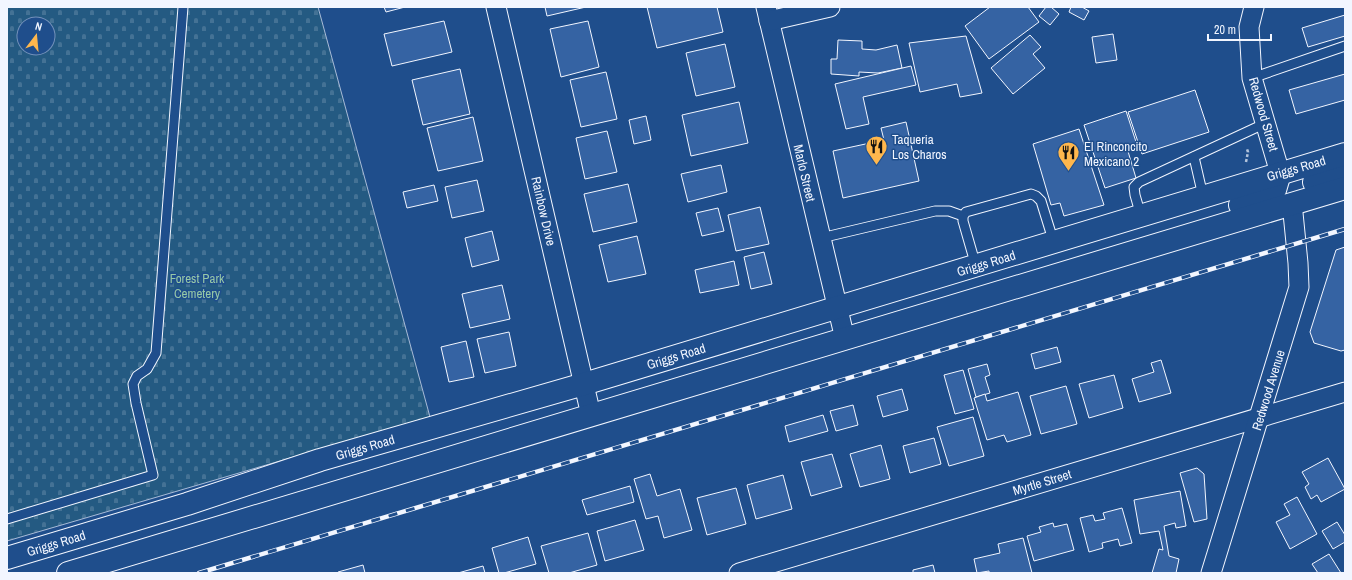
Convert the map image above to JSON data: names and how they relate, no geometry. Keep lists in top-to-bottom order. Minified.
{"streets":{"main road":["Griggs Road"],"street":["Redwood Street","Marlo Street","Rainbow Drive","Redwood Avenue","Myrtle Street"]},"crossings":[["Redwood Street","Griggs Road"],["Griggs Road","Marlo Street"],["Griggs Road","Rainbow Drive"],["Redwood Avenue","Myrtle Street"]],"parks":["Forest Park Cemetery"],"places":{"restaurant":["Taqueria Los Charos","El Rinconcito Mexicano 2"]},"scale_bar":"20 m","north":"top"}
